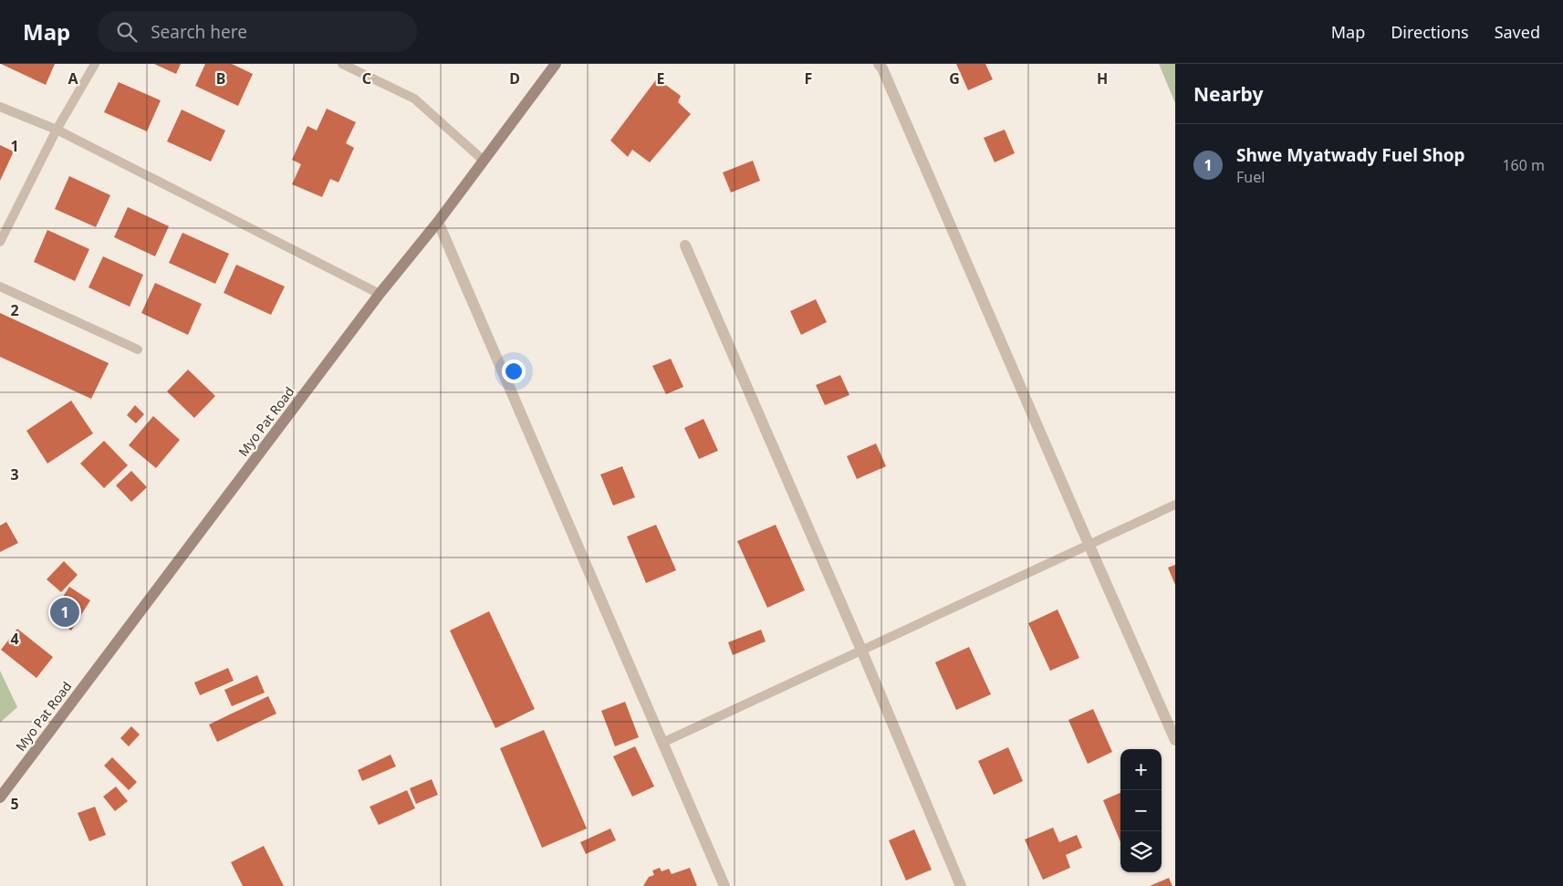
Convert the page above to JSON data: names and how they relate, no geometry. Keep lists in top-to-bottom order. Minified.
{"streets":{"main road":["Myo Pat Road"]},"page":{"header":"Map","search":"Search here","nav":["Map","Directions","Saved"],"heading":"Nearby","list":[{"mark":"1","name":"Shwe Myatwady Fuel Shop","note":"Fuel","value":"160 m"}],"pins":"1","map_buttons":["+","−"]},"grid":{"columns":["A","B","C","D","E","F","G","H"],"rows":["1","2","3","4","5"]}}
